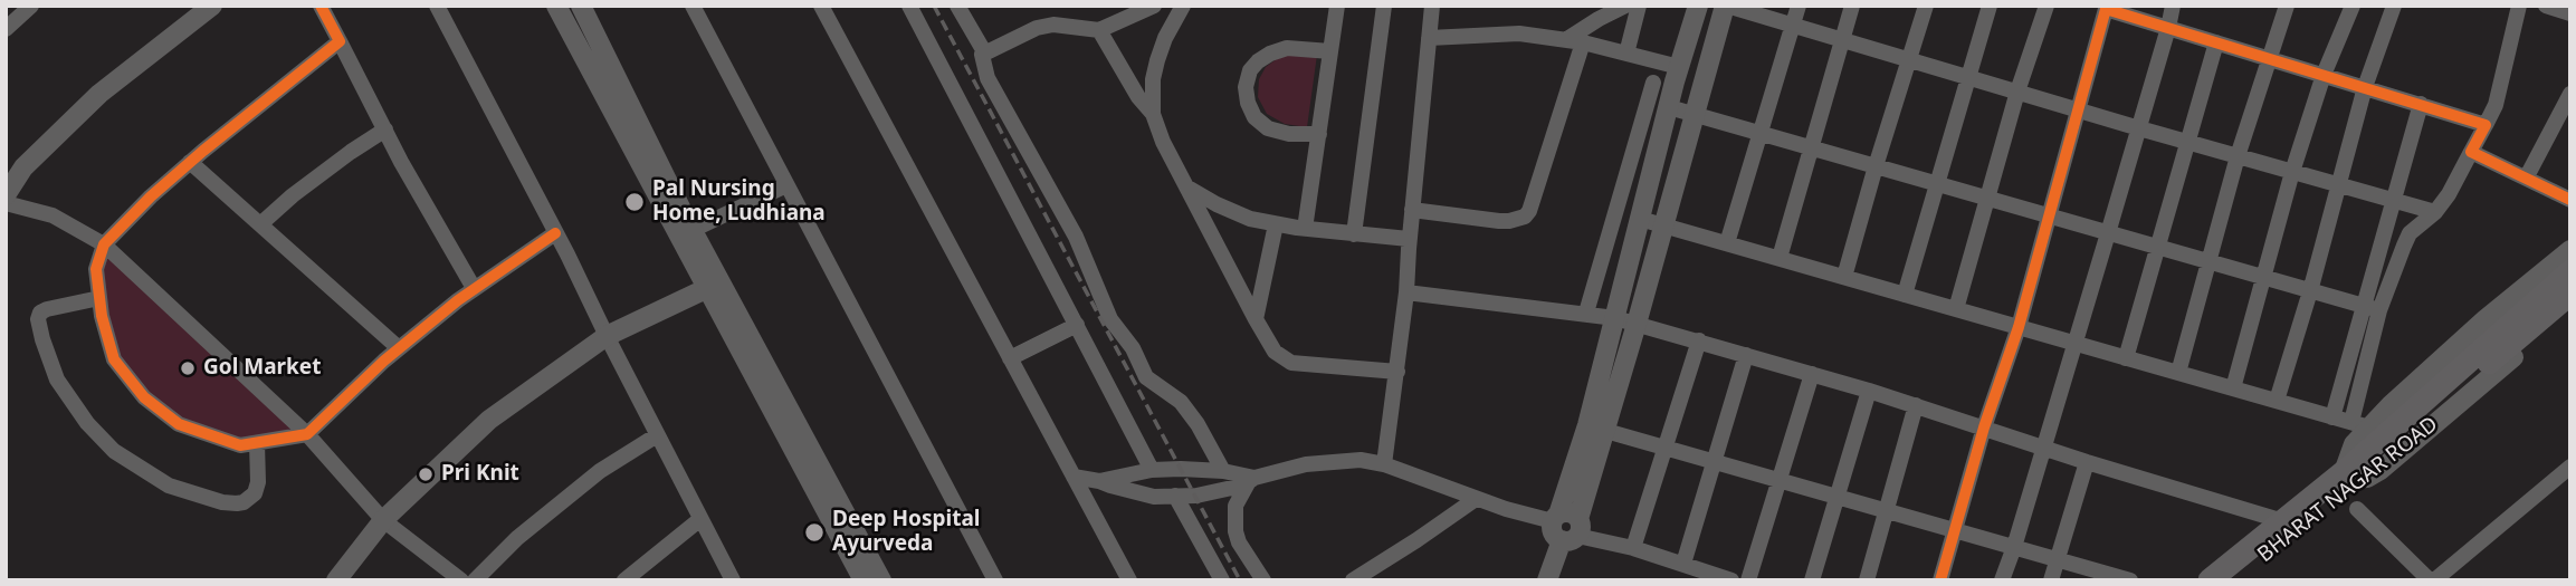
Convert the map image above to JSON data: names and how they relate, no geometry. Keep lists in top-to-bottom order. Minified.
{"streets":{"main road":["BHARAT NAGAR ROAD"]},"places":["Pal Nursing Home, Ludhiana","Gol Market","Pri Knit","Deep Hospital Ayurveda"]}
